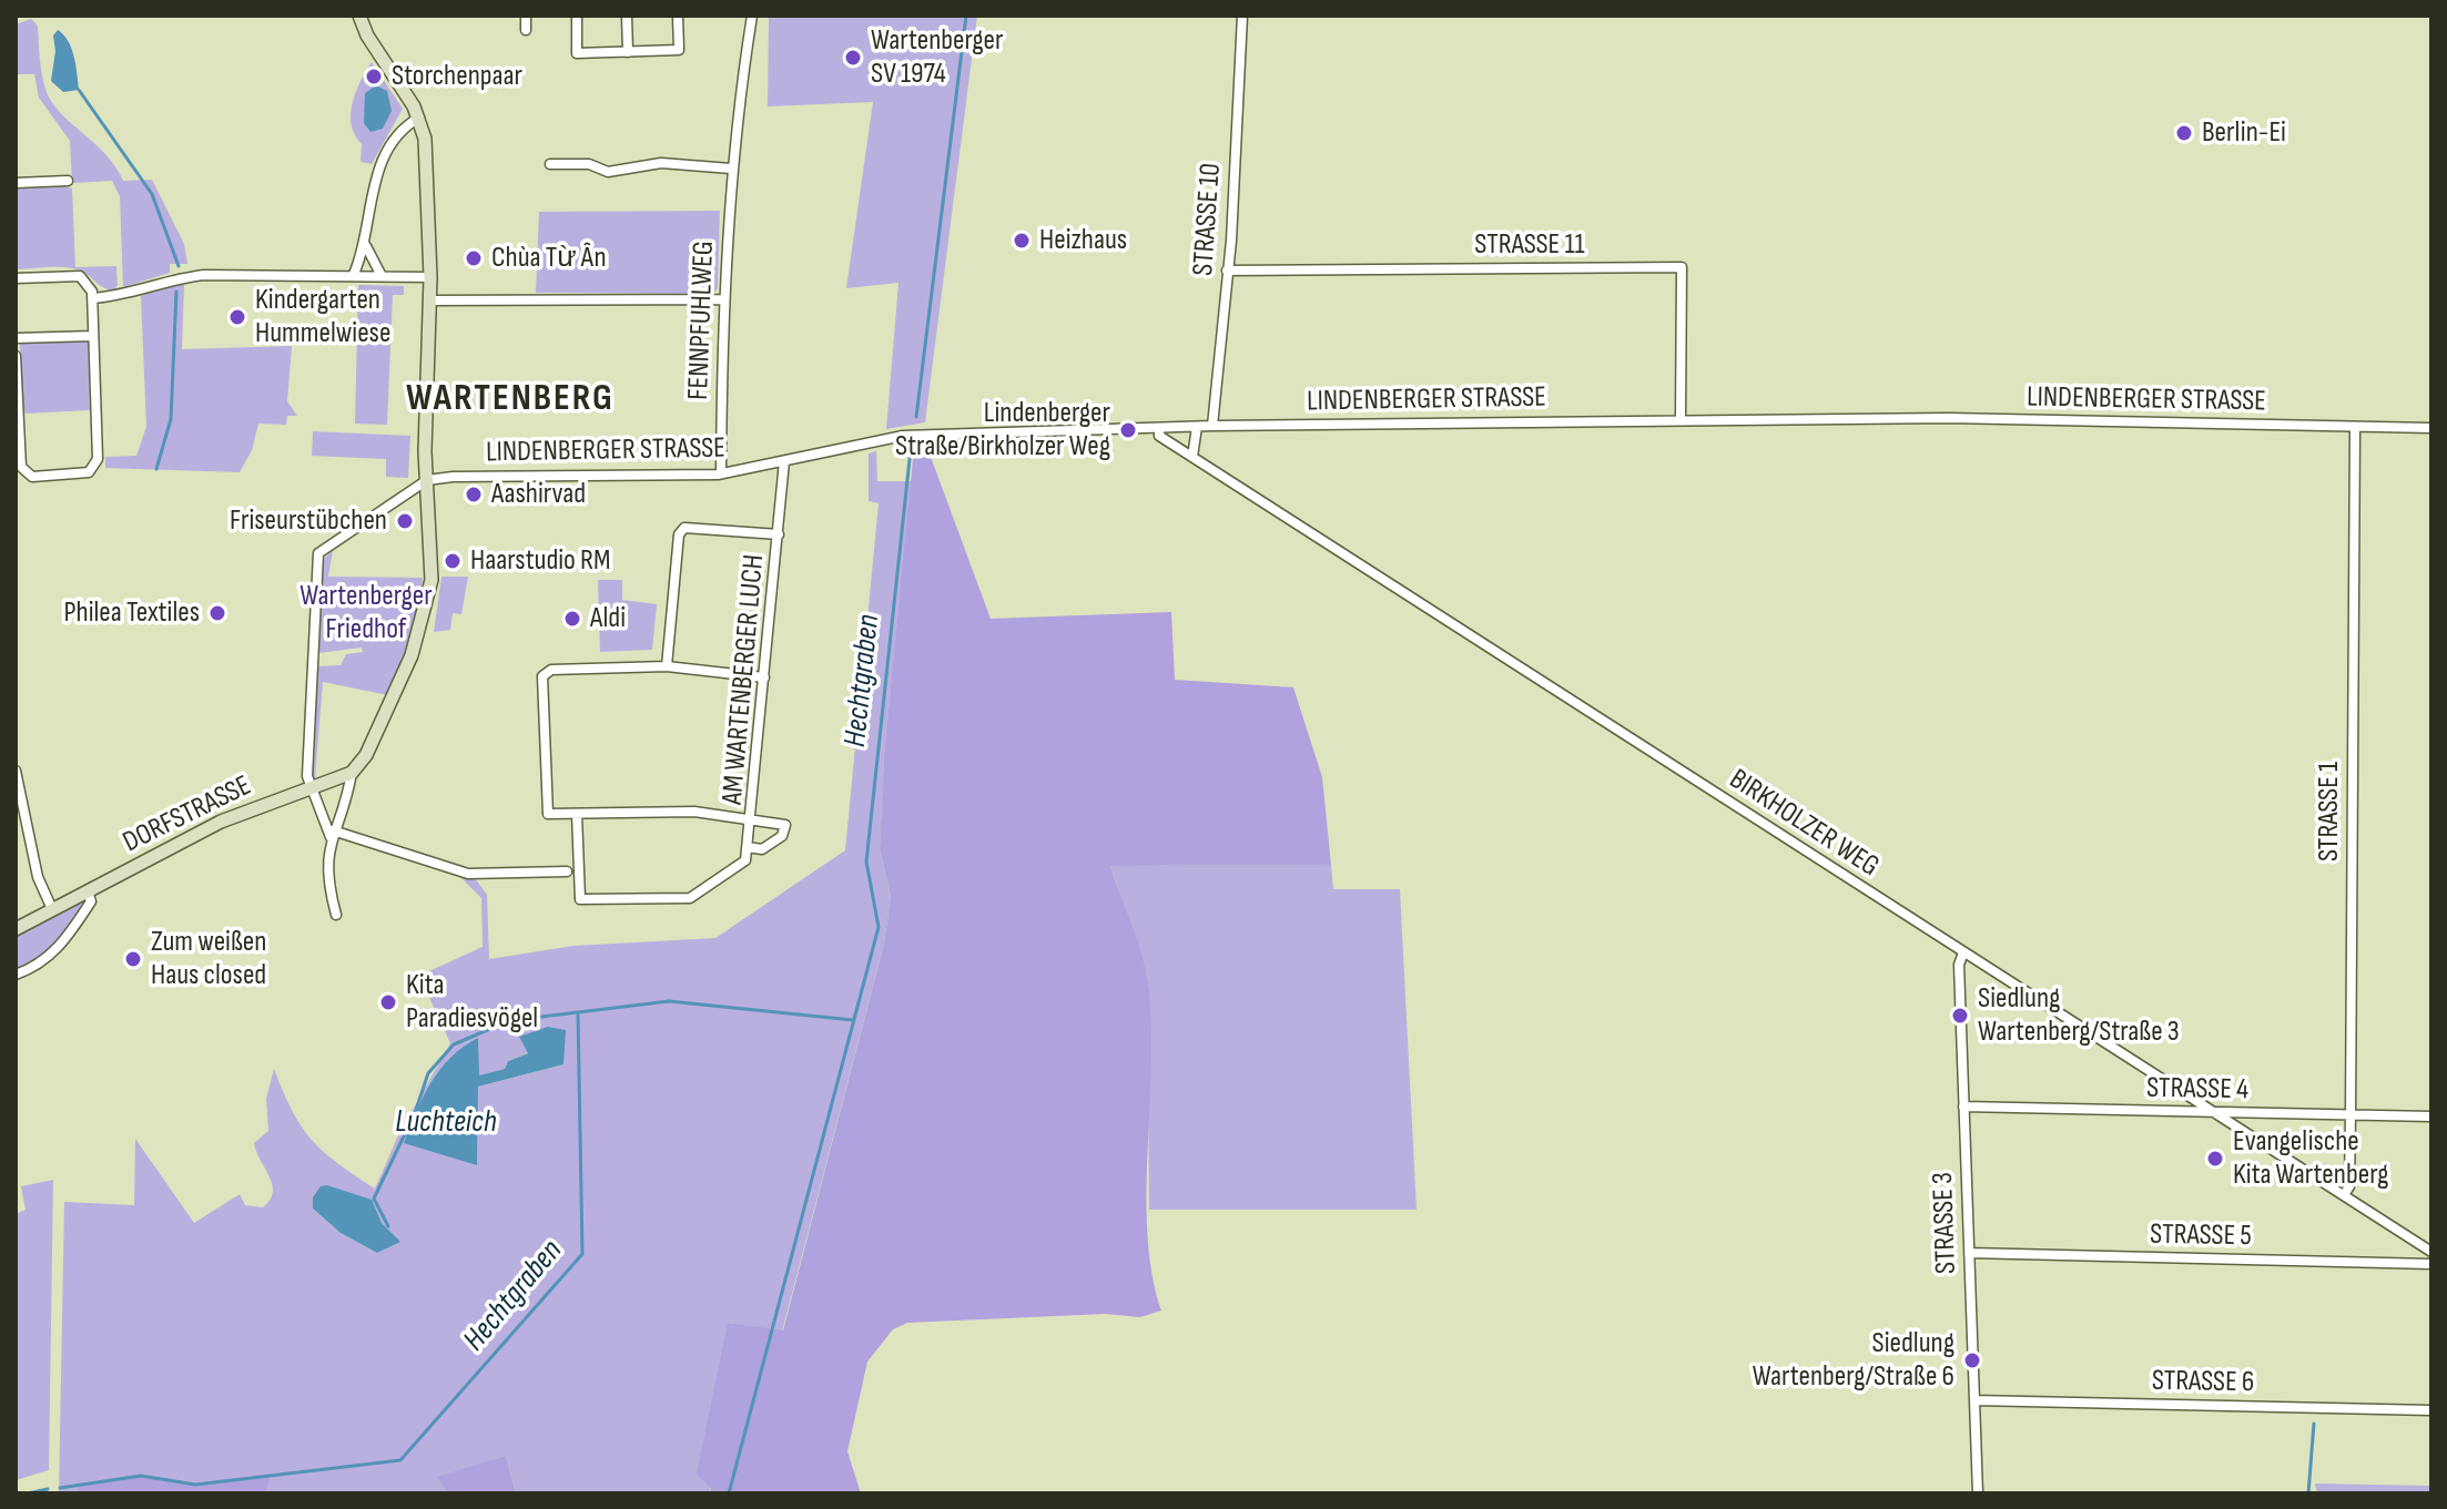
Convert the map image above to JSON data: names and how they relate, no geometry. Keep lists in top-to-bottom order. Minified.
{"streets":{"main road":["DORFSTRASSE"],"street":["STRASSE 10","STRASSE 11","FENNPFUHLWEG","LINDENBERGER STRASSE","AM WARTENBERGER LUCH","STRASSE 1","BIRKHOLZER WEG","STRASSE 4","STRASSE 3","STRASSE 5","STRASSE 6"]},"crossings":[["STRASSE 10","STRASSE 11"],["STRASSE 10","LINDENBERGER STRASSE"],["STRASSE 11","LINDENBERGER STRASSE"],["FENNPFUHLWEG","LINDENBERGER STRASSE"],["LINDENBERGER STRASSE","AM WARTENBERGER LUCH"],["LINDENBERGER STRASSE","STRASSE 1"],["LINDENBERGER STRASSE","BIRKHOLZER WEG"],["STRASSE 1","BIRKHOLZER WEG"],["STRASSE 1","STRASSE 4"],["BIRKHOLZER WEG","STRASSE 4"],["BIRKHOLZER WEG","STRASSE 3"],["STRASSE 4","STRASSE 3"],["STRASSE 3","STRASSE 5"],["STRASSE 3","STRASSE 6"]],"districts":["WARTENBERG"],"water":["Hechtgraben","Luchteich"],"parks":["Wartenberger Friedhof"],"places":["Wartenberger SV 1974","Storchenpaar","Berlin-Ei","Heizhaus","Chùa Từ Ân","Kindergarten Hummelwiese","Lindenberger Straße/Birkholzer Weg","Aashirvad","Friseurstübchen","Haarstudio RM","Philea Textiles","Aldi","Zum weißen Haus closed","Kita Paradiesvögel","Siedlung Wartenberg/Straße 3","Evangelische Kita Wartenberg","Siedlung Wartenberg/Straße 6"]}
